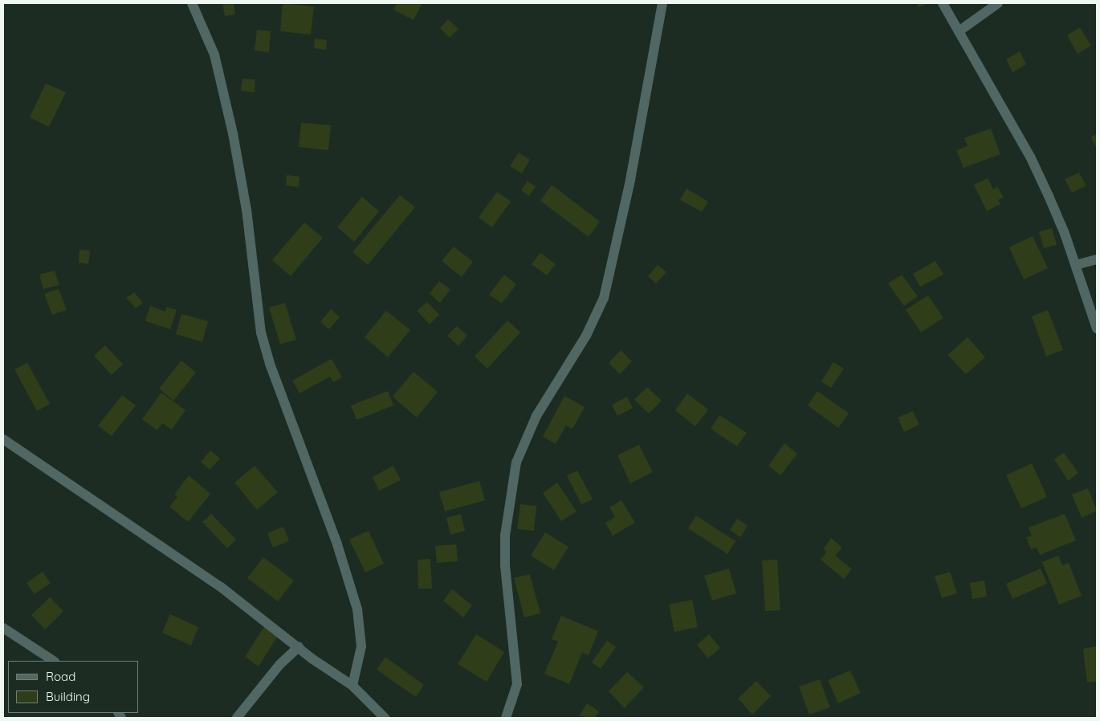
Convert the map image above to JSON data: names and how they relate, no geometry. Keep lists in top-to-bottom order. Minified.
{"legend":["Road","Building"]}
